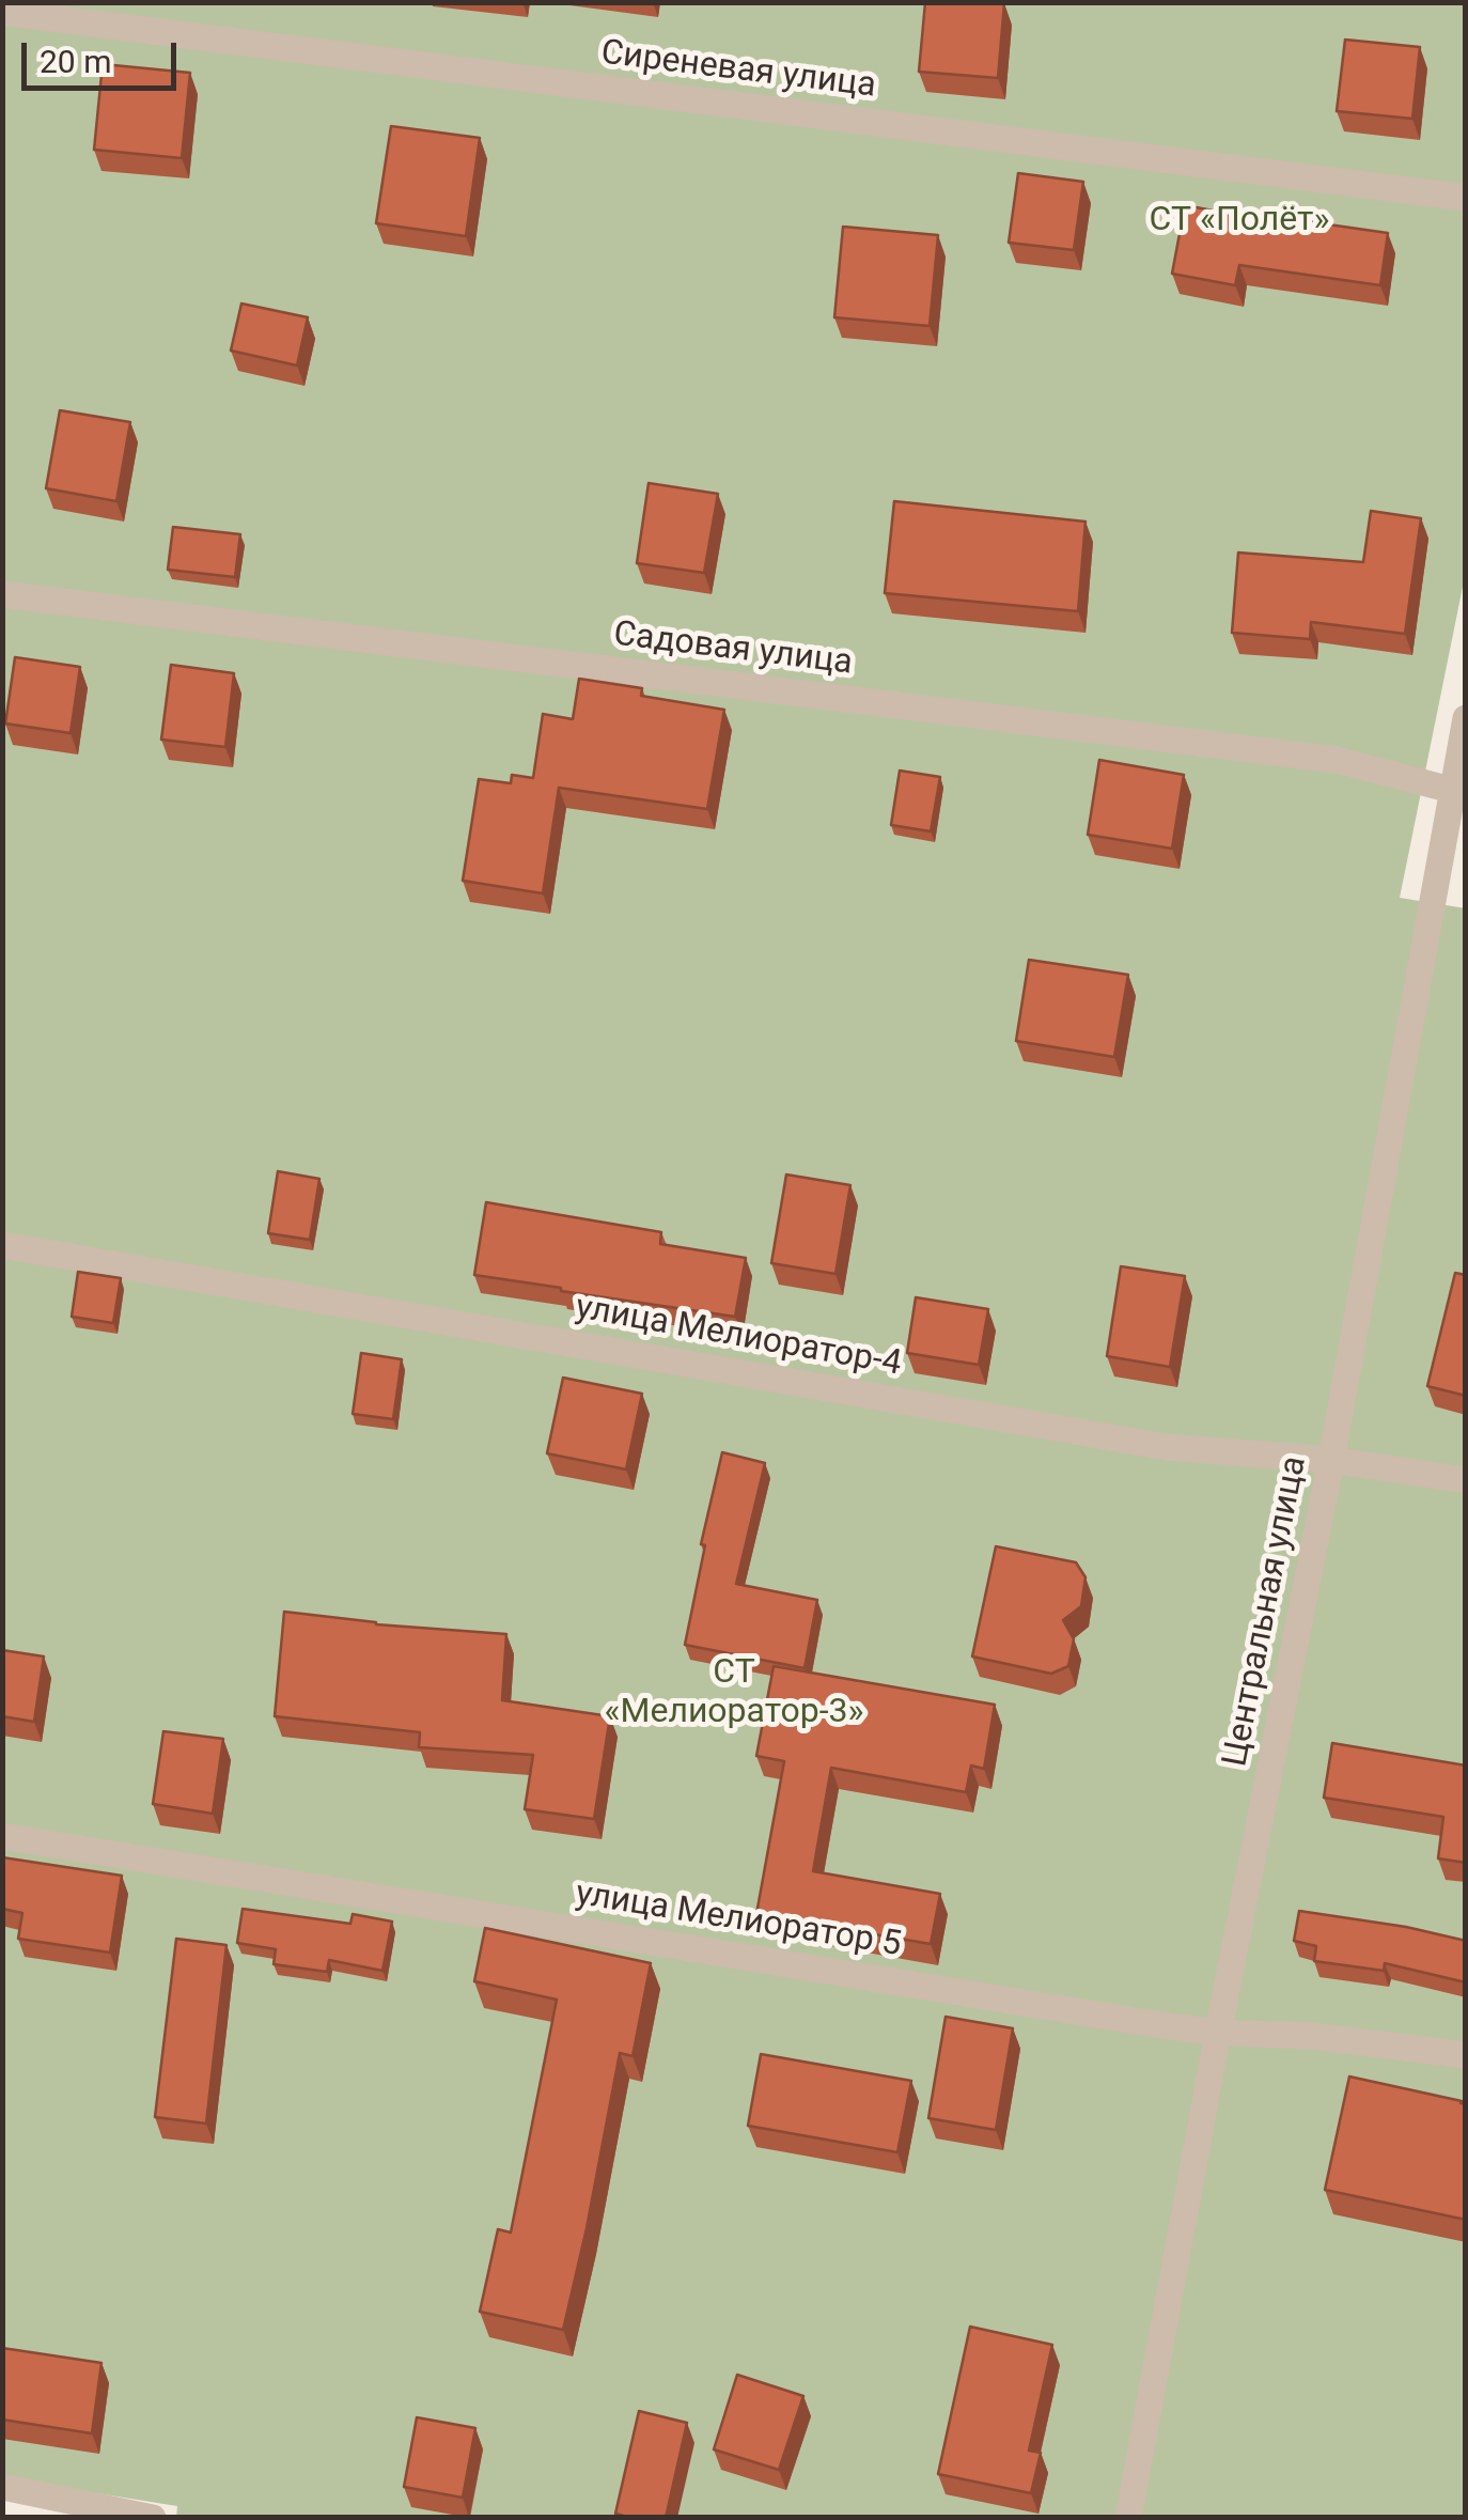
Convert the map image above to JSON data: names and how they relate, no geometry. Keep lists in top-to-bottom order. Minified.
{"streets":{"street":["Сиреневая улица","Садовая улица","улица Мелиоратор-4","Центральная улица","улица Мелиоратор 5"]},"crossings":[["Садовая улица","Центральная улица"],["улица Мелиоратор-4","Центральная улица"],["Центральная улица","улица Мелиоратор 5"]],"parks":["СТ «Полёт»","СТ «Мелиоратор-3»"],"scale_bar":"20 m"}
